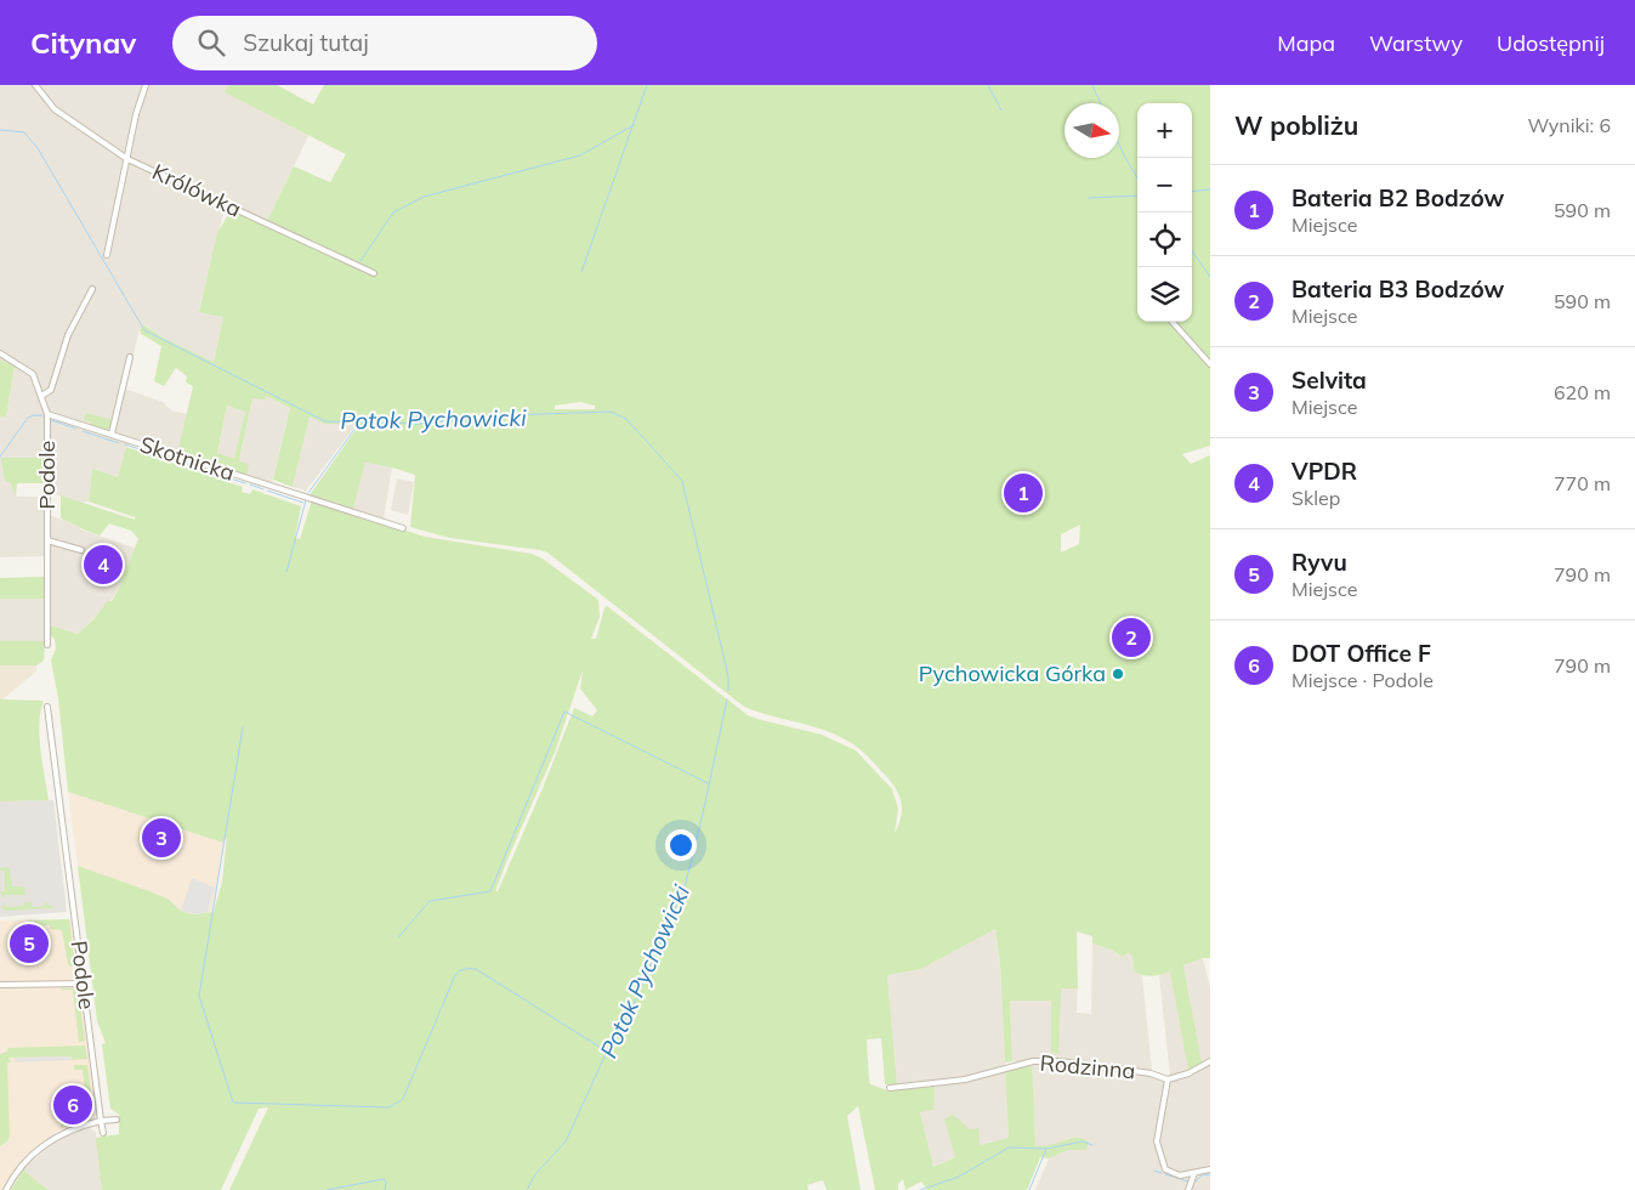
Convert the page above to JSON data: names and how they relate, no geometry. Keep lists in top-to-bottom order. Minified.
{"streets":{"street":["Królówka","Skotnicka","Podole","Rodzinna"]},"crossings":[["Skotnicka","Podole"]],"water":["Potok Pychowicki"],"places":["Pychowicka Górka"],"north":"right","page":{"header":"Citynav","search":"Szukaj tutaj","nav":["Mapa","Warstwy","Udostępnij"],"heading":["W pobliżu","Wyniki: 6"],"map_buttons":["+","−"],"list":[{"mark":"1","name":"Bateria B2 Bodzów","note":"Miejsce","value":"590 m"},{"mark":"2","name":"Bateria B3 Bodzów","note":"Miejsce","value":"590 m"},{"mark":"3","name":"Selvita","note":"Miejsce","value":"620 m"},{"mark":"4","name":"VPDR","note":"Sklep","value":"770 m"},{"mark":"5","name":"Ryvu","note":"Miejsce","value":"790 m"},{"mark":"6","name":"DOT Office F","note":"Miejsce · Podole","value":"790 m"}],"pins":["1","4","2","3","5","6"]}}
